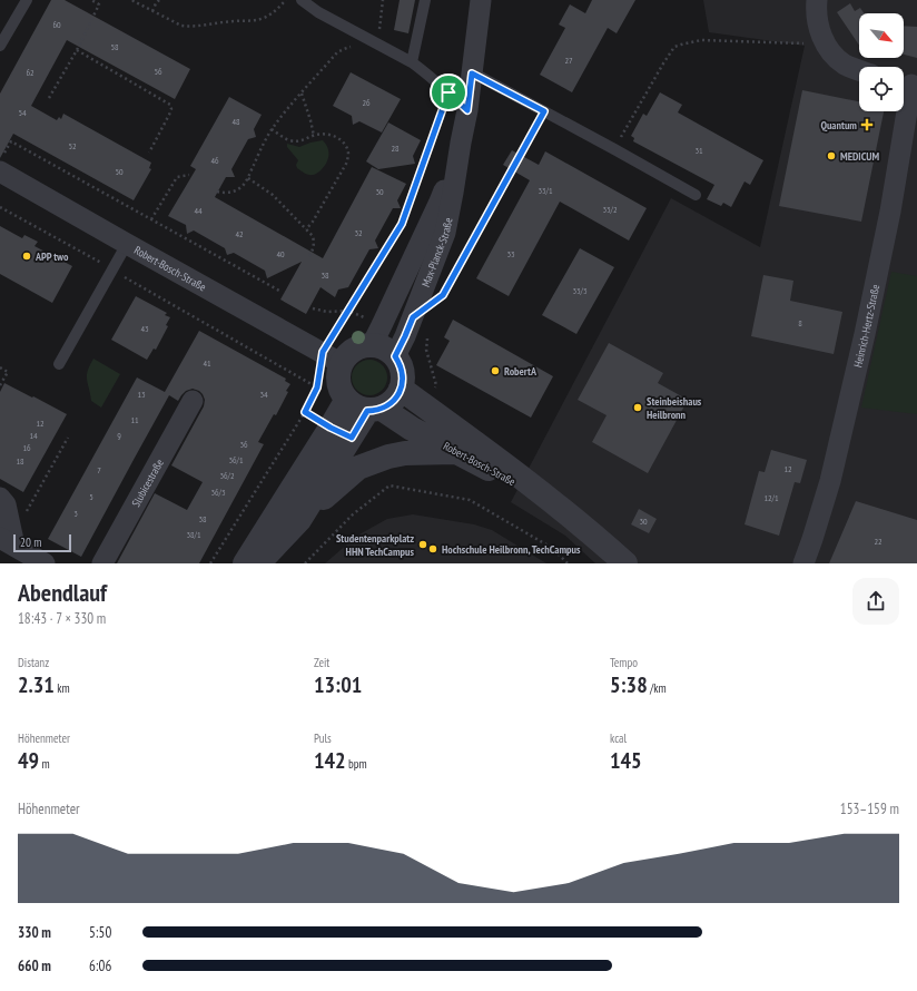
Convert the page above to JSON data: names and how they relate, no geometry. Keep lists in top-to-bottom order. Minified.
{"streets":{"street":["Max-Planck-Straße","Robert-Bosch-Straße","Heinrich-Hertz-Straße","Slubicestraße"]},"crossings":[["Max-Planck-Straße","Robert-Bosch-Straße"]],"places":{"health":["Quantum"],"other":["MEDICUM","APP two","RobertA","Steinbeishaus Heilbronn","Studentenparkplatz HHN TechCampus","Hochschule Heilbronn, TechCampus"]},"house_numbers":["60","58","27","56","62","26","54","48","52","28","31","46","50","33/1","30","33/2","44","32","42","40","33","38","33/3","8","43","41","13","34","11","12","14","9","36","16","36/1","18","12","7","36/2","36/3","5","12/1","3","38","30","38/1","22"],"scale_bar":"20 m","north":"bottom right","page":{"scale":"20 m","heading":["Abendlauf","18:43 · 7 × 330 m"],"stats":[["Distanz","2.31 km"],["Zeit","13:01"],["Tempo","5:38 /km"],["Höhenmeter","49 m"],["Puls","142 bpm"],["kcal","145"]],"chart":["Höhenmeter","153–159 m"],"list":[{"name":"330 m","note":"5:50"},{"name":"660 m","note":"6:06"}]}}
